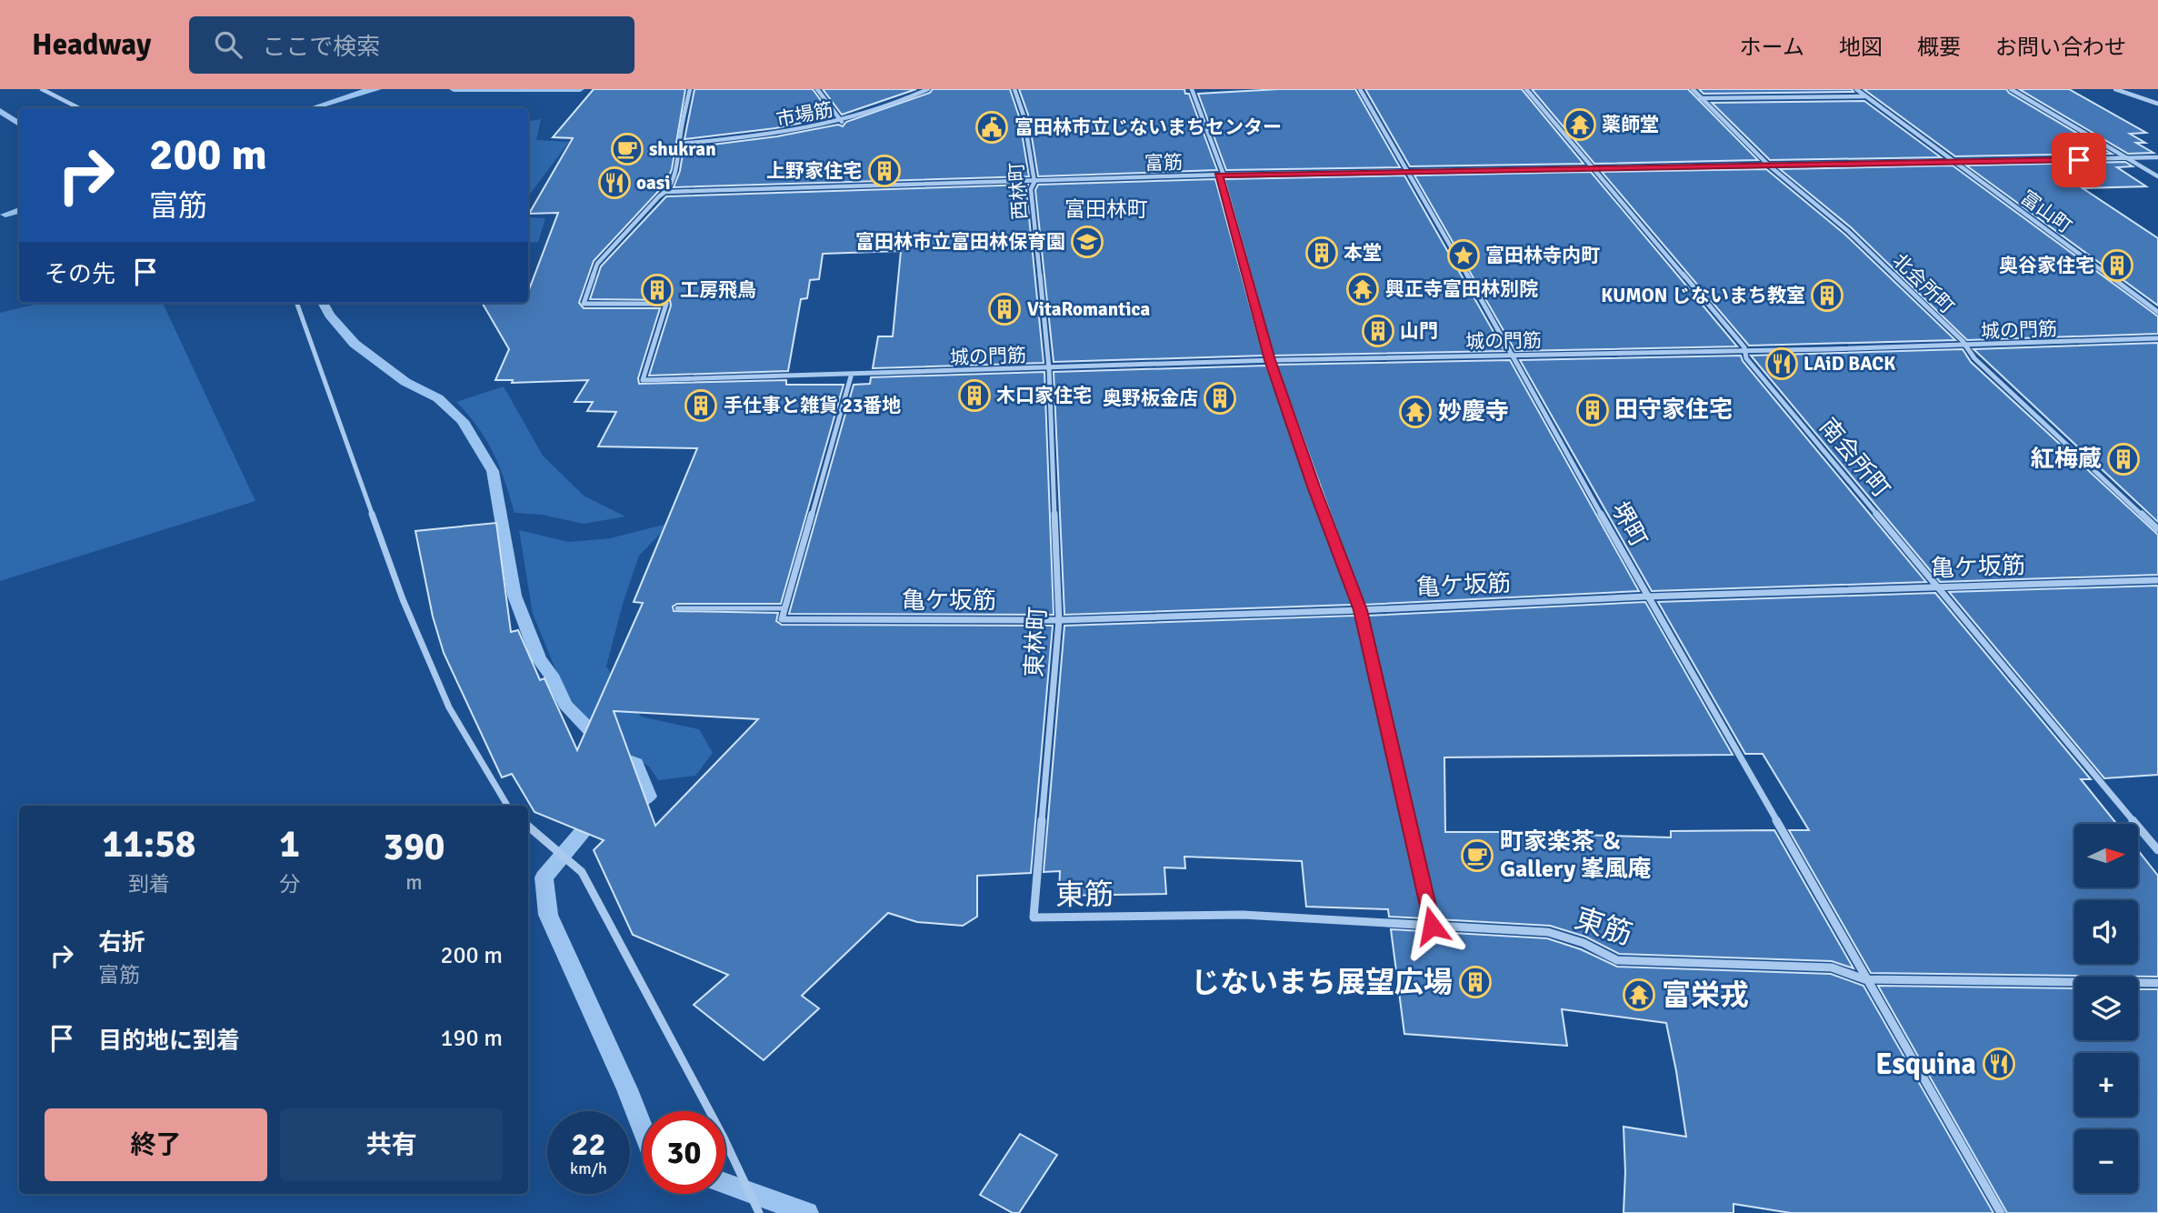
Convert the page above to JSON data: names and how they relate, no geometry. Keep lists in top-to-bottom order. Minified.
{"streets":{"street":["市場筋","富筋","西林町","富山町","北会所町","城の門筋","南会所町","堺町","亀ケ坂筋","東林町","東筋"]},"crossings":[["富筋","西林町"],["富筋","富山町"],["富筋","北会所町"],["富筋","城の門筋"],["富筋","南会所町"],["富筋","堺町"],["西林町","城の門筋"],["西林町","東林町"],["北会所町","城の門筋"],["城の門筋","南会所町"],["城の門筋","堺町"],["城の門筋","東林町"],["南会所町","亀ケ坂筋"],["堺町","亀ケ坂筋"],["堺町","東筋"],["亀ケ坂筋","東林町"],["東林町","東筋"]],"districts":["富田林町"],"places":{"temple":["薬師堂","興正寺富田林別院","妙慶寺","富栄戎"],"public building":["富田林市立じないまちセンター"],"cafe":["shukran","町家楽茶 ＆ Gallery 峯風庵"],"building":["上野家住宅","本堂","奥谷家住宅","工房飛鳥","KUMON じないまち教室","VitaRomantica","山門","木口家住宅","奥野板金店","手仕事と雑貨 23番地","田守家住宅","紅梅蔵","じないまち展望広場"],"restaurant":["oasi","LAiD BACK","Esquina"],"school or university":["富田林市立富田林保育園"],"place":["富田林寺内町"]},"north":"right","page":{"header":"Headway","search":"ここで検索","nav":["ホーム","地図","概要","お問い合わせ"],"turn":["200 m","富筋"],"then":"その先","eta":["11:58","到着","1","分","390","m"],"map_buttons":["+","−"],"list":[{"name":"右折","note":"富筋","value":"200 m"},{"name":"目的地に到着","value":"190 m"}],"buttons":["終了","共有"],"speed":"22 km/h","limit":"30"}}
